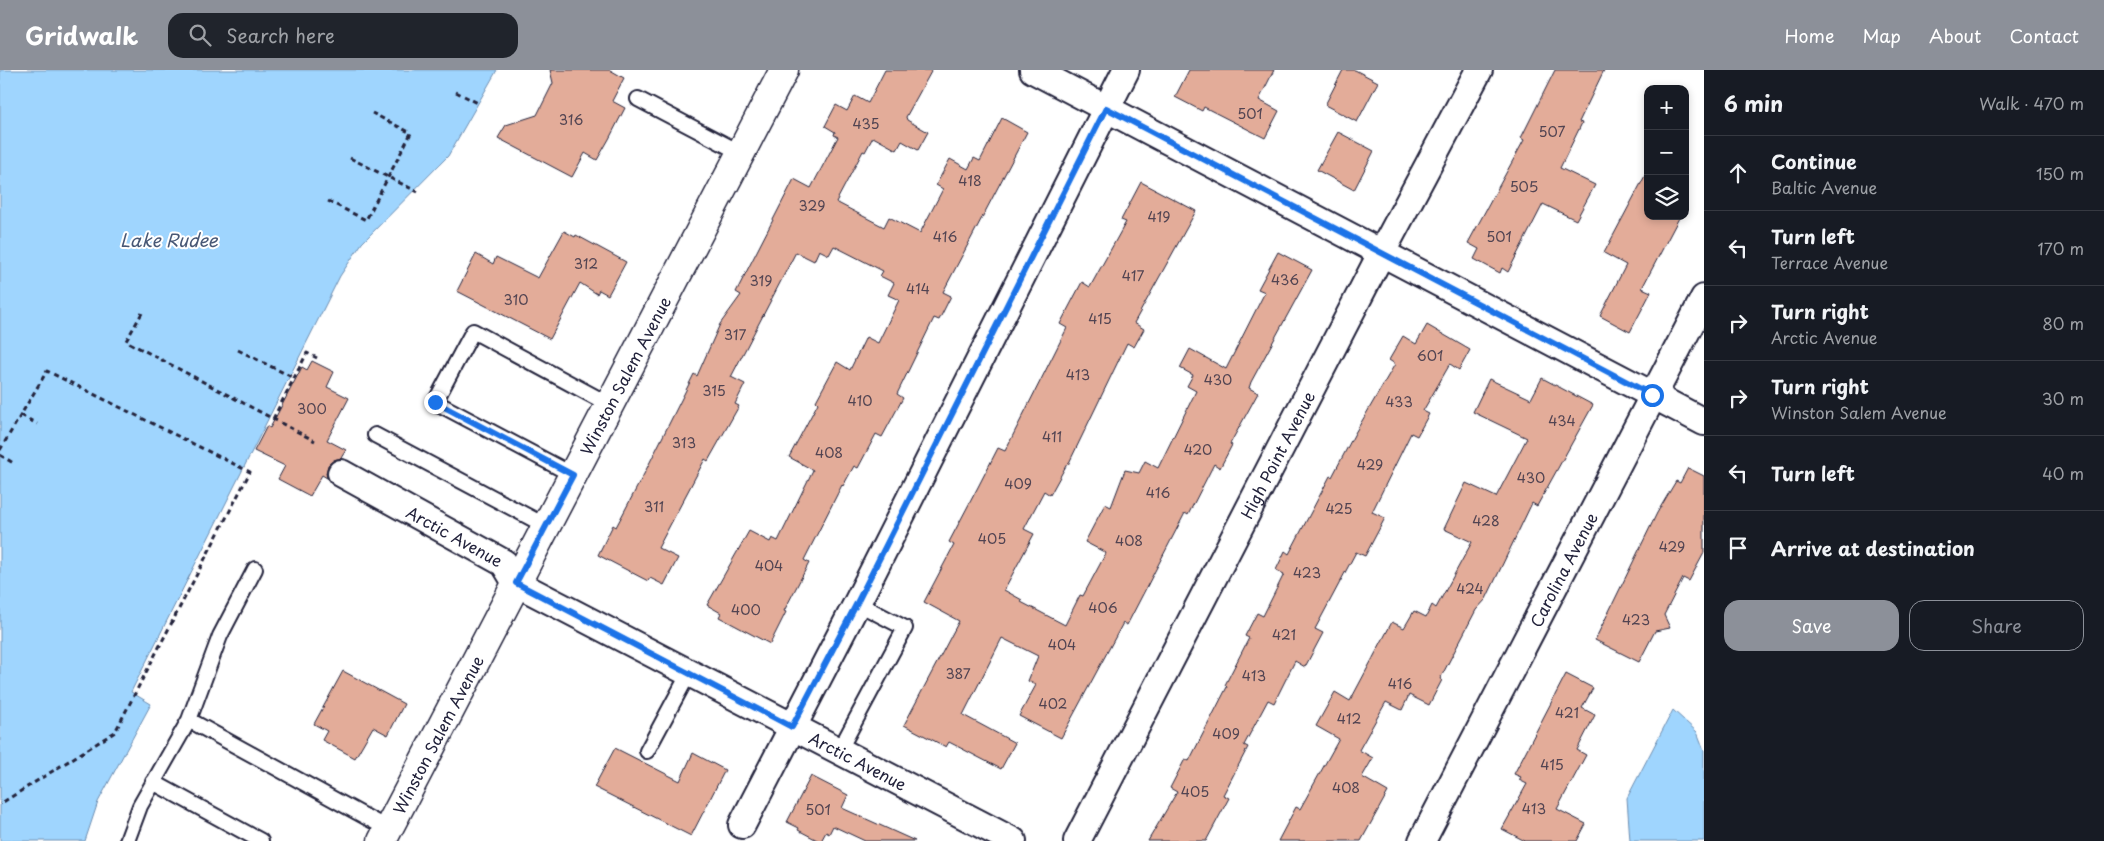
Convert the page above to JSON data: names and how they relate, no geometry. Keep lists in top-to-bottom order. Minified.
{"streets":{"street":["Winston Salem Avenue","High Point Avenue","Arctic Avenue","Carolina Avenue"]},"crossings":[["Winston Salem Avenue","Arctic Avenue"]],"water":["Lake Rudee"],"house_numbers":["501","316","435","507","418","505","329","419","416","501","312","417","436","319","414","310","415","317","601","413","430","315","410","433","300","434","411","313","420","408","429","430","409","416","311","425","428","405","408","429","404","423","424","406","400","423","421","404","387","413","416","402","421","412","409","415","408","405","413","501"],"page":{"header":"Gridwalk","search":"Search here","nav":["Home","Map","About","Contact"],"heading":["6 min","Walk · 470 m"],"map_buttons":["+","−"],"list":[["Continue","Baltic Avenue","150 m"],["Turn left","Terrace Avenue","170 m"],["Turn right","Arctic Avenue","80 m"],["Turn right","Winston Salem Avenue","30 m"],["Turn left","40 m"],"Arrive at destination"],"buttons":["Save","Share"]}}
